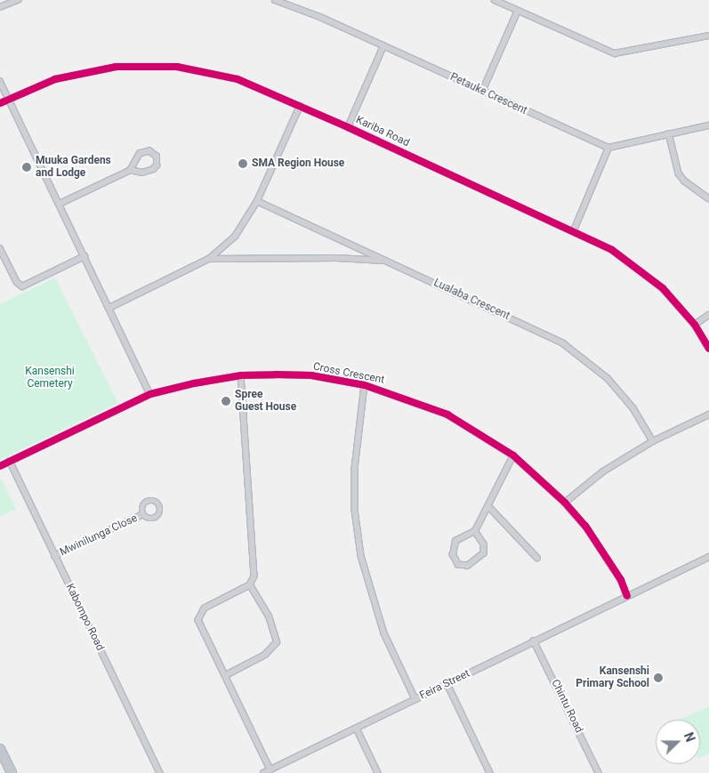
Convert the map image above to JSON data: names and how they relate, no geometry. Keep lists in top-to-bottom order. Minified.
{"streets":{"street":["Petauke Crescent","Kariba Road","Lualaba Crescent","Cross Crescent","Mwinilunga Close","Kabompo Road","Feira Street","Chintu Road"]},"crossings":[["Cross Crescent","Kabompo Road"],["Cross Crescent","Feira Street"],["Mwinilunga Close","Kabompo Road"],["Feira Street","Chintu Road"]],"parks":["Kansenshi Cemetery"],"places":["SMA Region House","Muuka Gardens and Lodge","Spree Guest House","Kansenshi Primary School"],"north":"right"}
